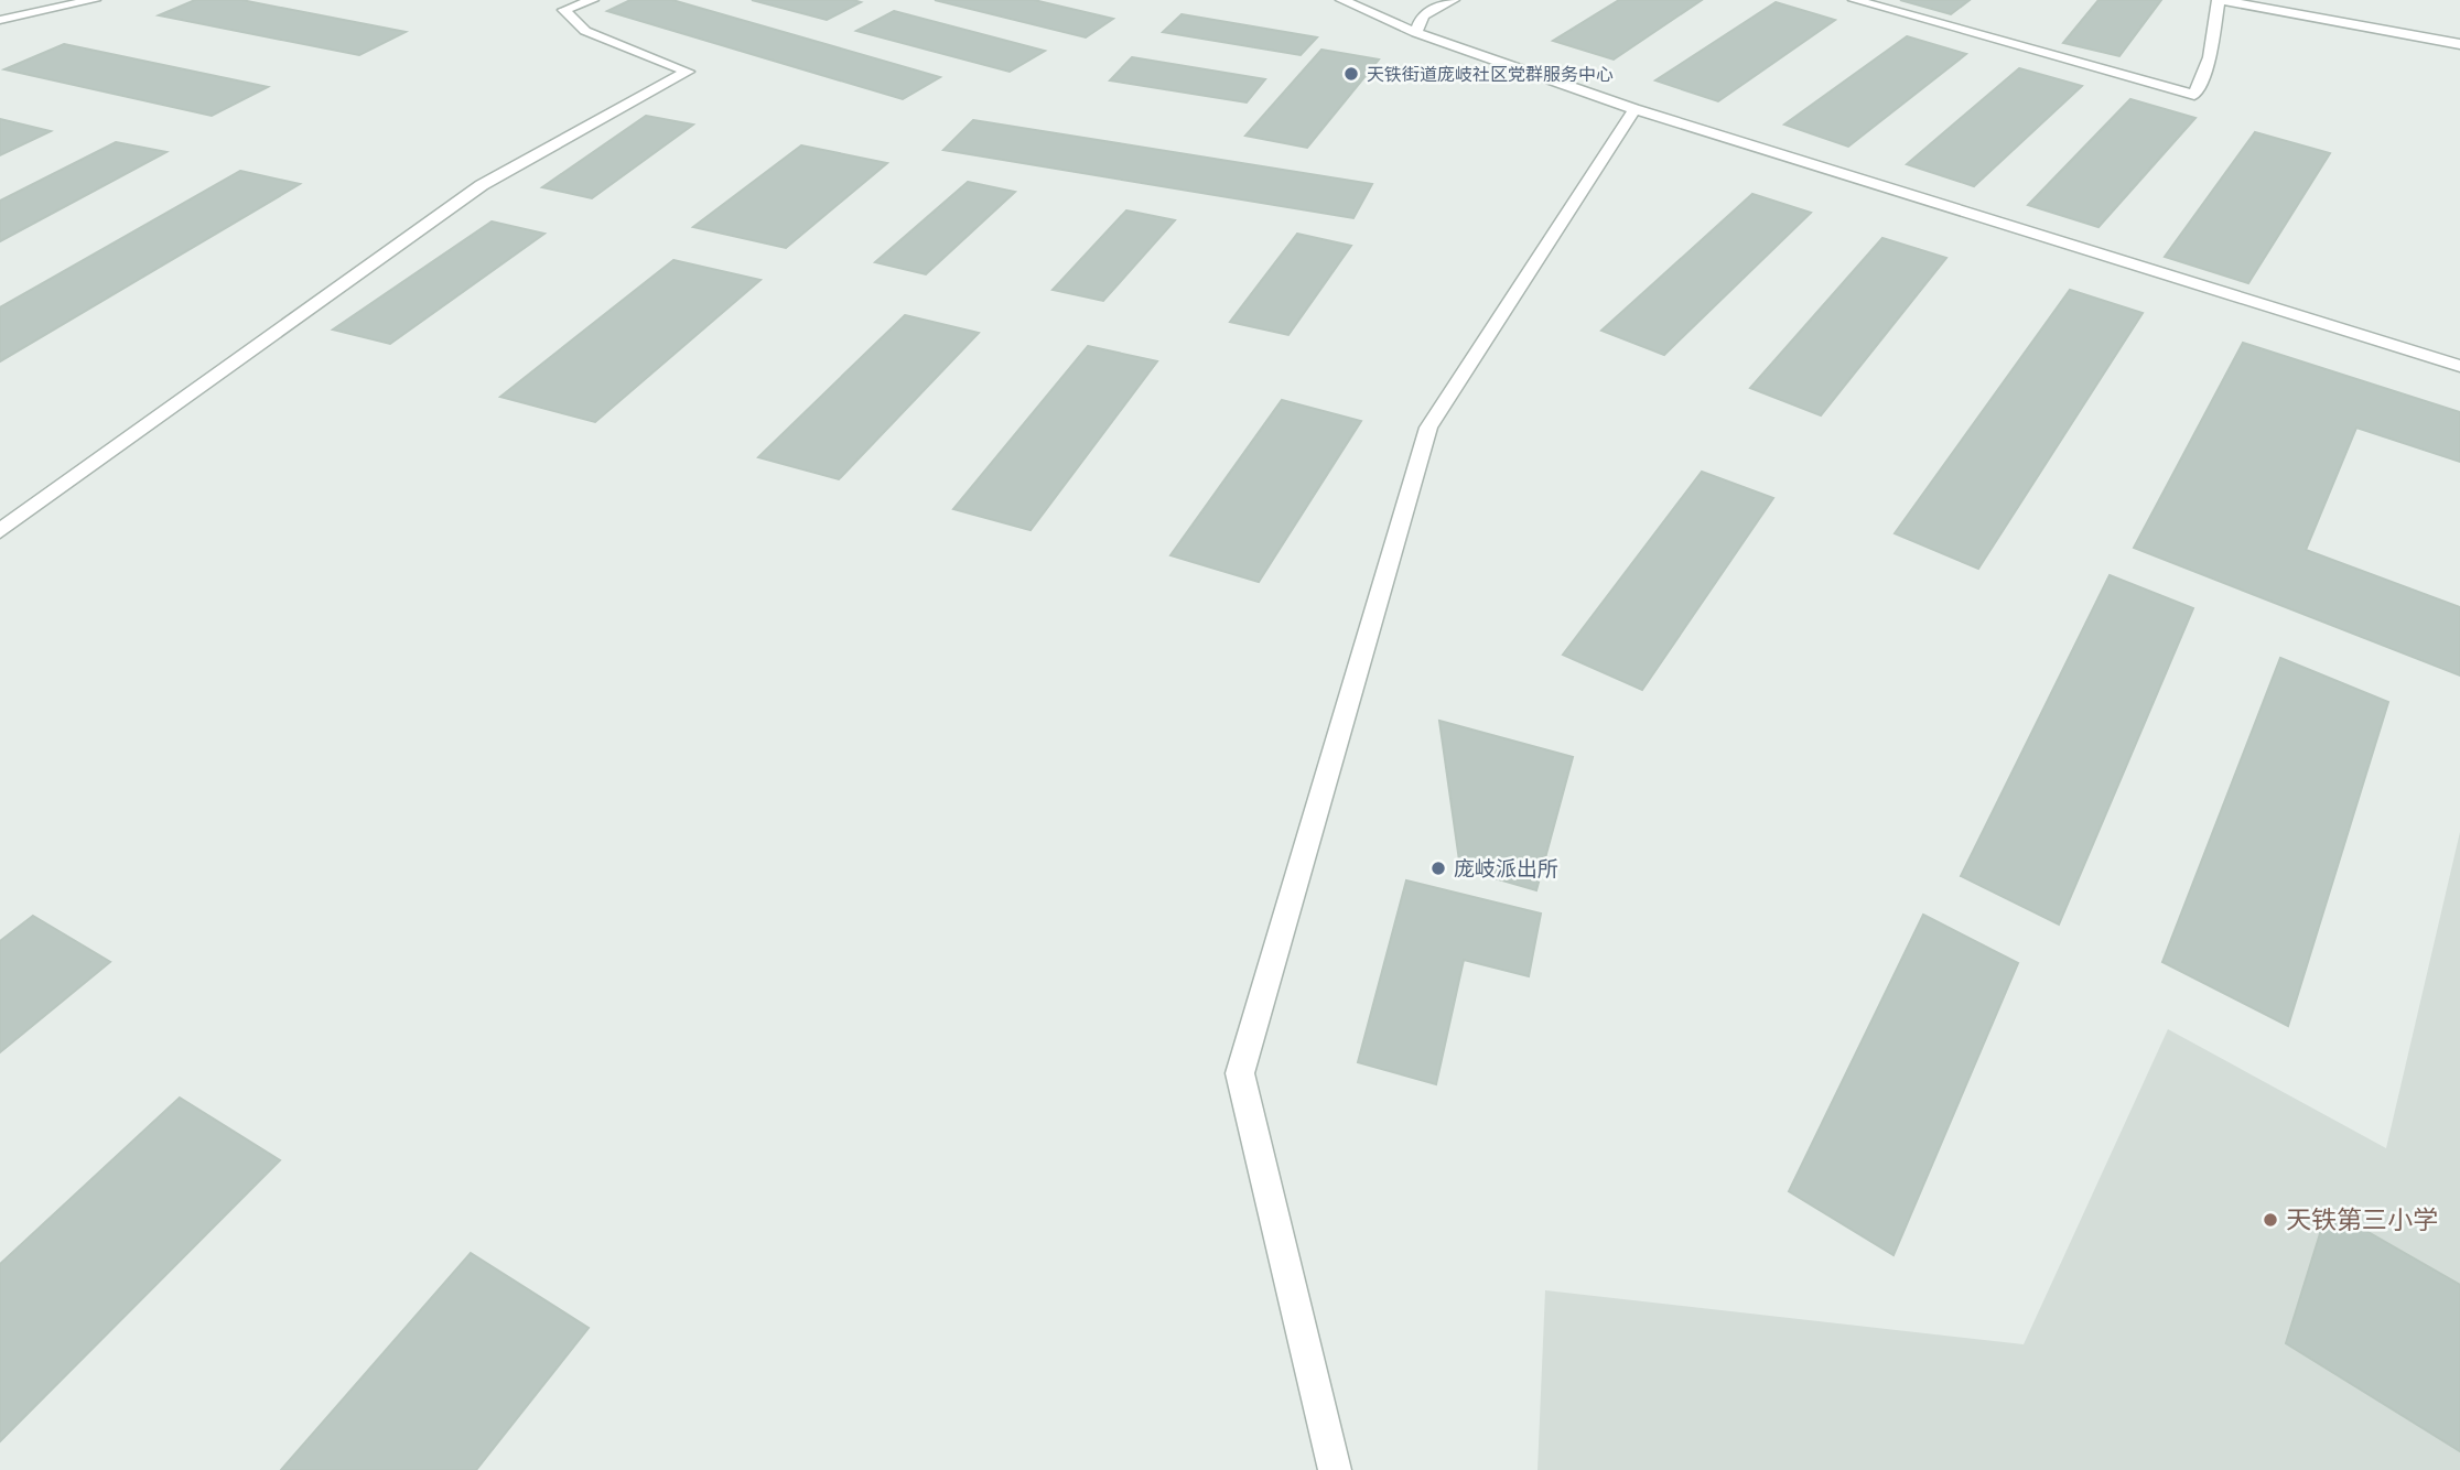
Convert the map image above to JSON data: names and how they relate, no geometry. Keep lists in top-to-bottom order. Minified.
{"places":["天铁街道庞岐社区党群服务中心","庞岐派出所","天铁第三小学"]}
